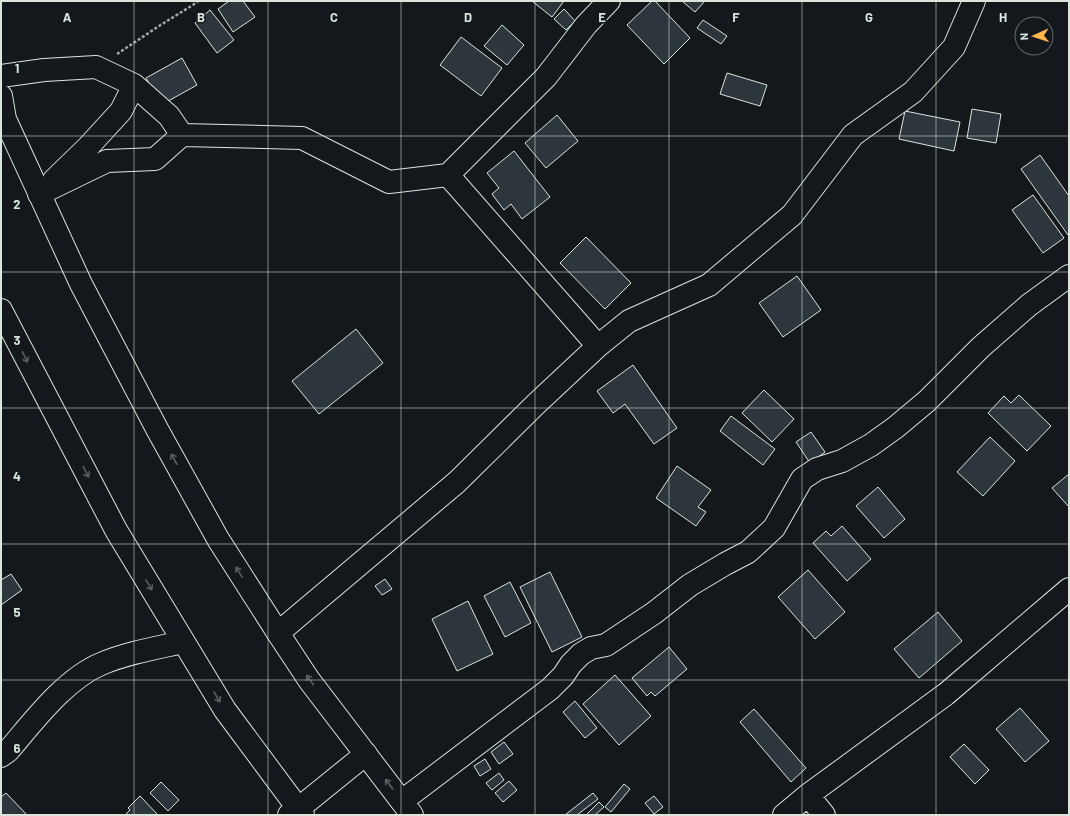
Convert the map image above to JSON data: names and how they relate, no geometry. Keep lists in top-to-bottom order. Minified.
{"north":"left","grid":{"columns":["A","B","C","D","E","F","G","H"],"rows":["1","2","3","4","5","6"]}}
